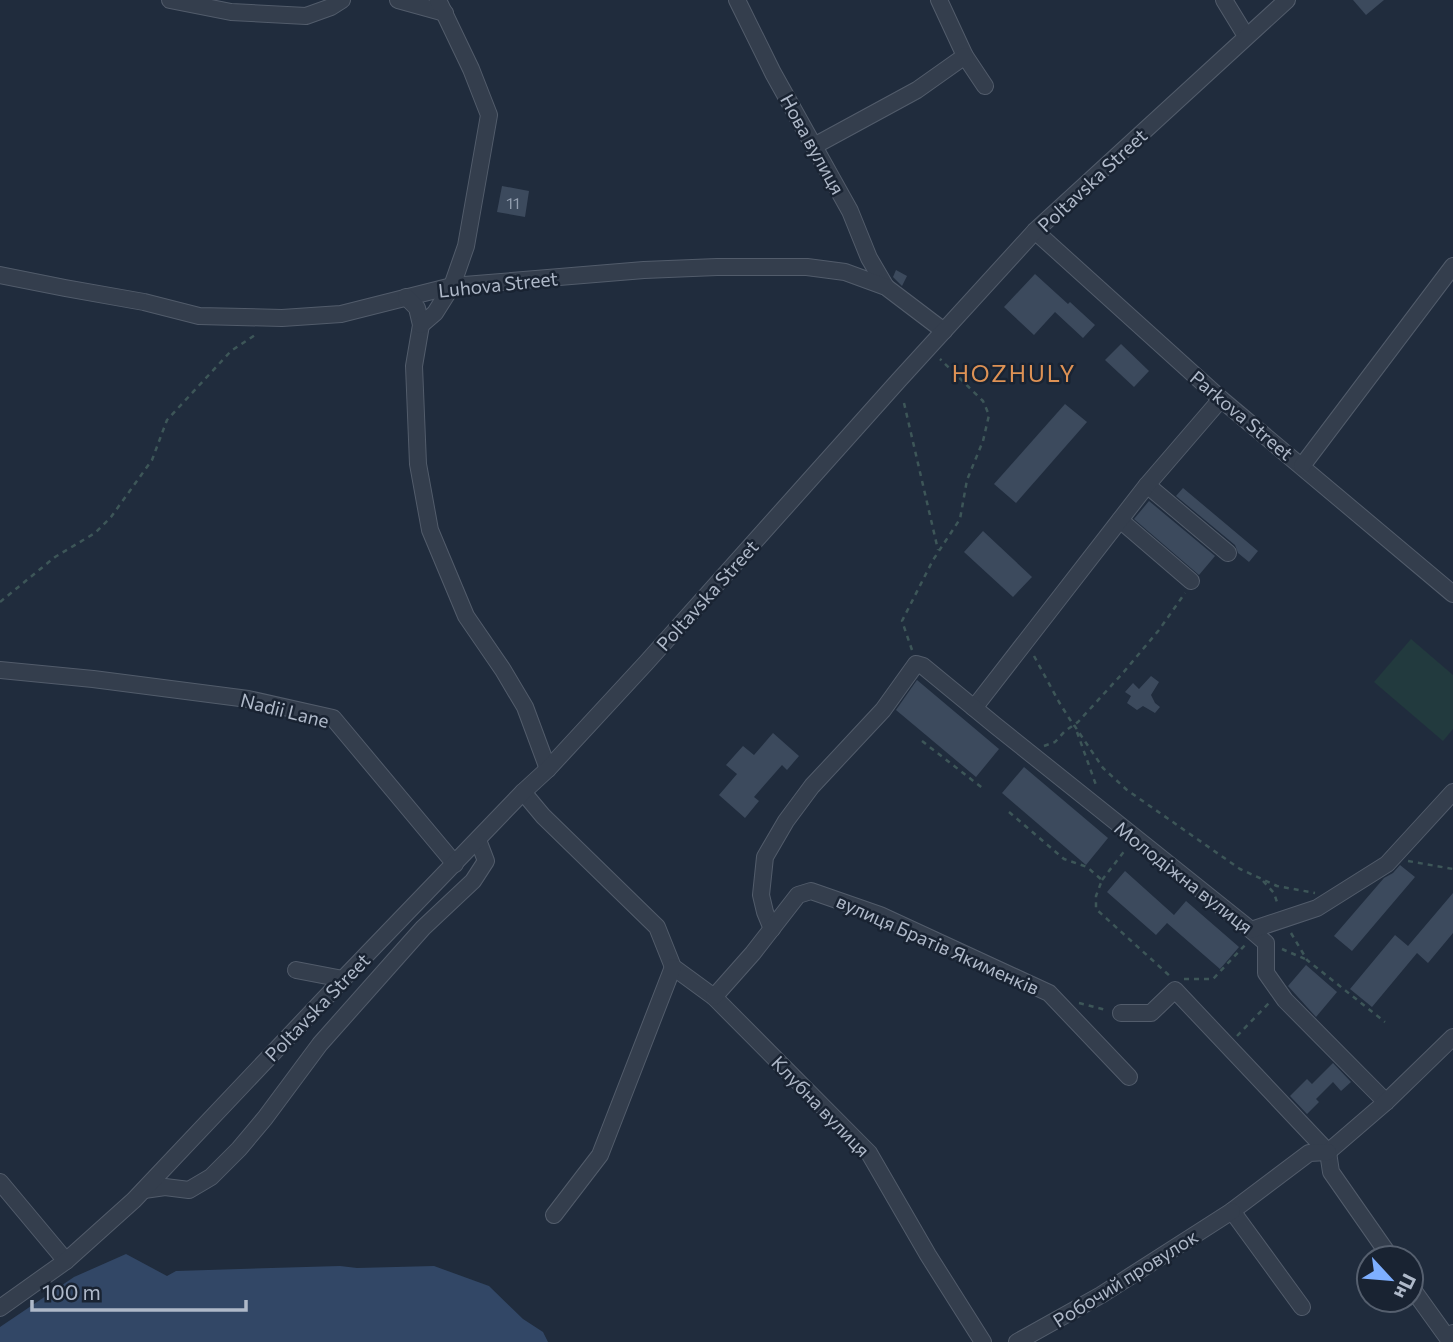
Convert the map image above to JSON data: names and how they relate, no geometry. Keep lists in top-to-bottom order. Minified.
{"streets":{"street":["Нова вулиця","Poltavska Street","Luhova Street","Parkova Street","Nadii Lane","Молодіжна вулиця","вулиця Братів Якименків","Клубна вулиця","Робочий провулок"]},"crossings":[["Нова вулиця","Luhova Street"],["Poltavska Street","Luhova Street"],["Poltavska Street","Parkova Street"],["Poltavska Street","Nadii Lane"],["вулиця Братів Якименків","Клубна вулиця"]],"districts":["HOZHULY"],"house_numbers":["11"],"scale_bar":"100 m","north":"bottom right"}
